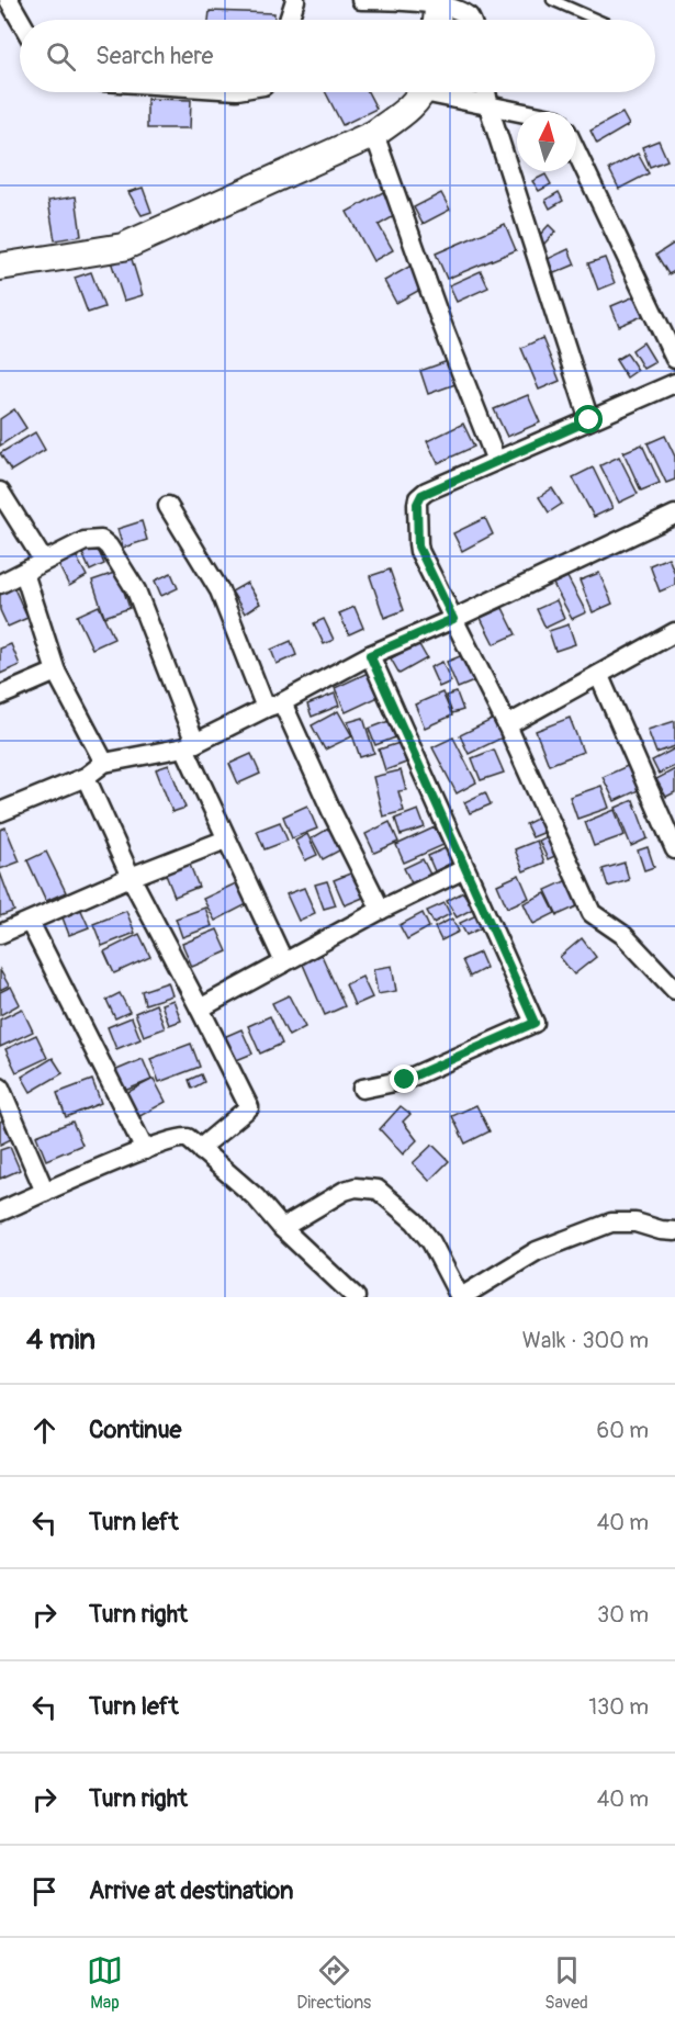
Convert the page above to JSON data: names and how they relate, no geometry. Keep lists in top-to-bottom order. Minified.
{"north":"top","page":{"search":"Search here","heading":["4 min","Walk · 300 m"],"list":[["Continue","60 m"],["Turn left","40 m"],["Turn right","30 m"],["Turn left","130 m"],["Turn right","40 m"],"Arrive at destination"],"nav":["Map","Directions","Saved"]}}
